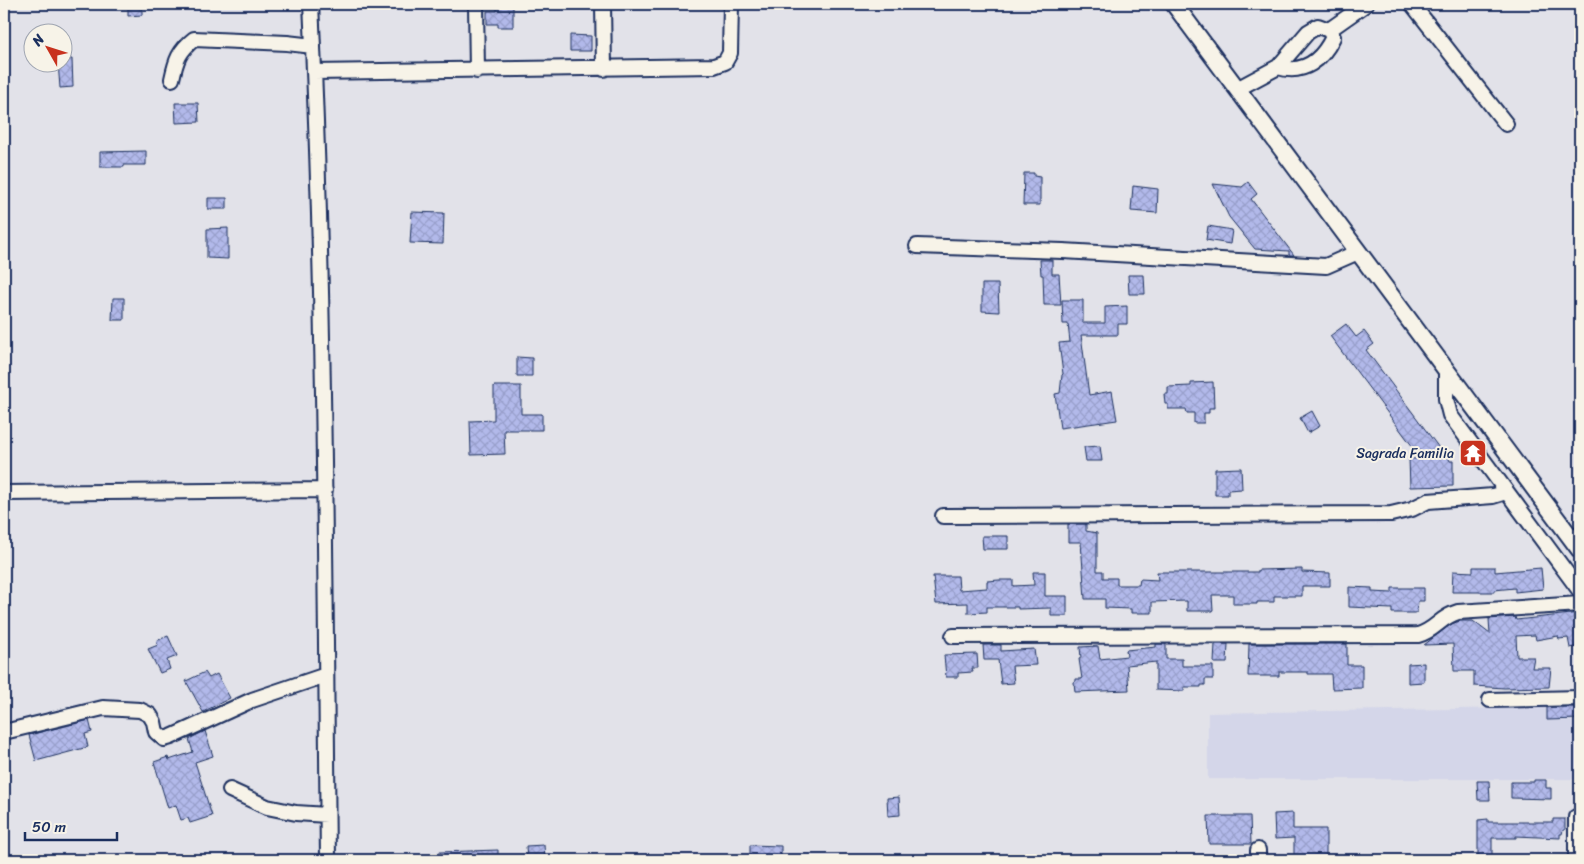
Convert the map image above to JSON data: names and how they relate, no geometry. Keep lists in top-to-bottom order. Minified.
{"places":{"temple":["Sagrada Familia"]},"scale_bar":"50 m","north":"top left"}
